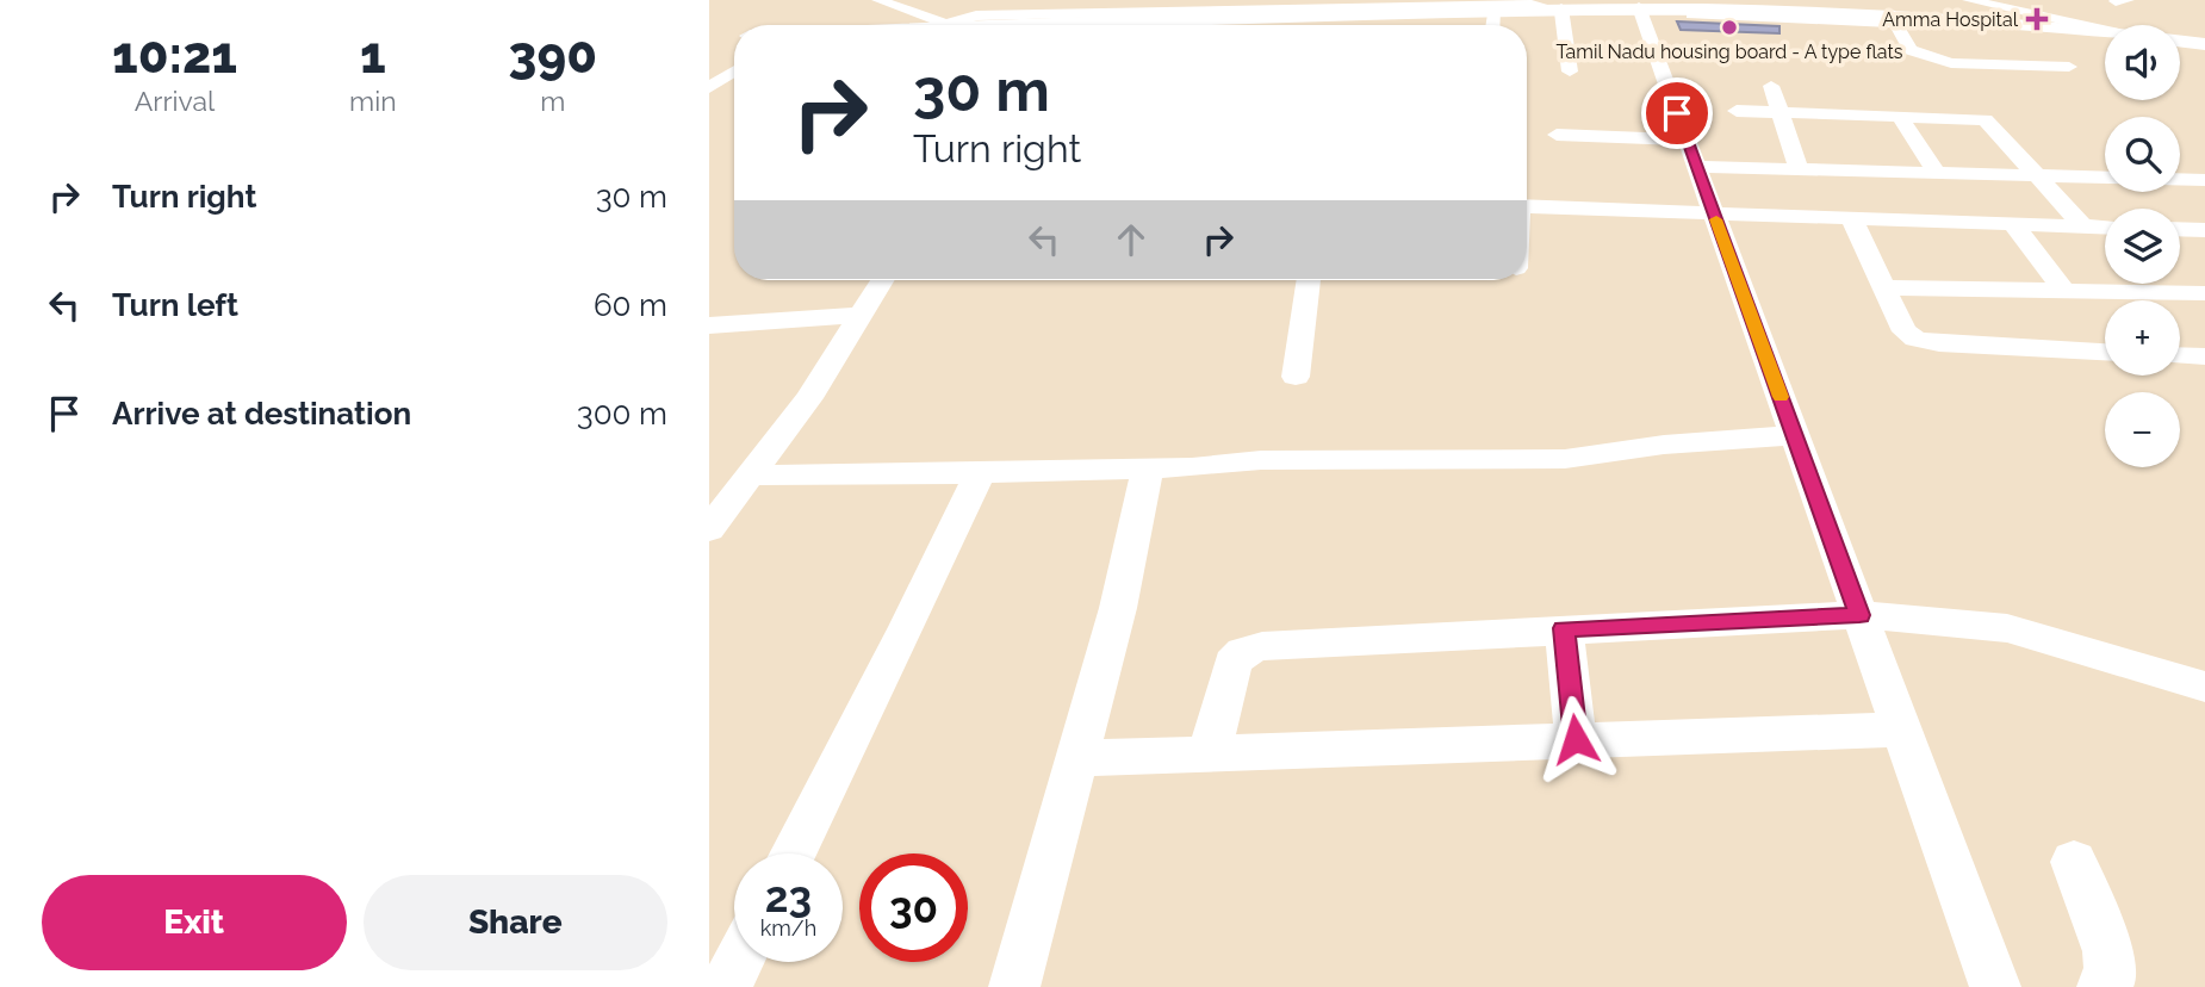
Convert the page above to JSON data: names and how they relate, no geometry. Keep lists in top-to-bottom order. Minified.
{"places":{"health":["Amma Hospital"],"other":["Tamil Nadu housing board - A type flats"]},"page":{"eta":["10:21","Arrival","1","min","390","m"],"map_buttons":["+","−"],"turn":["30 m","Turn right"],"list":[{"name":"Turn right","value":"30 m"},{"name":"Turn left","value":"60 m"},{"name":"Arrive at destination","value":"300 m"}],"speed":"23 km/h","limit":"30","buttons":["Exit","Share"]}}
